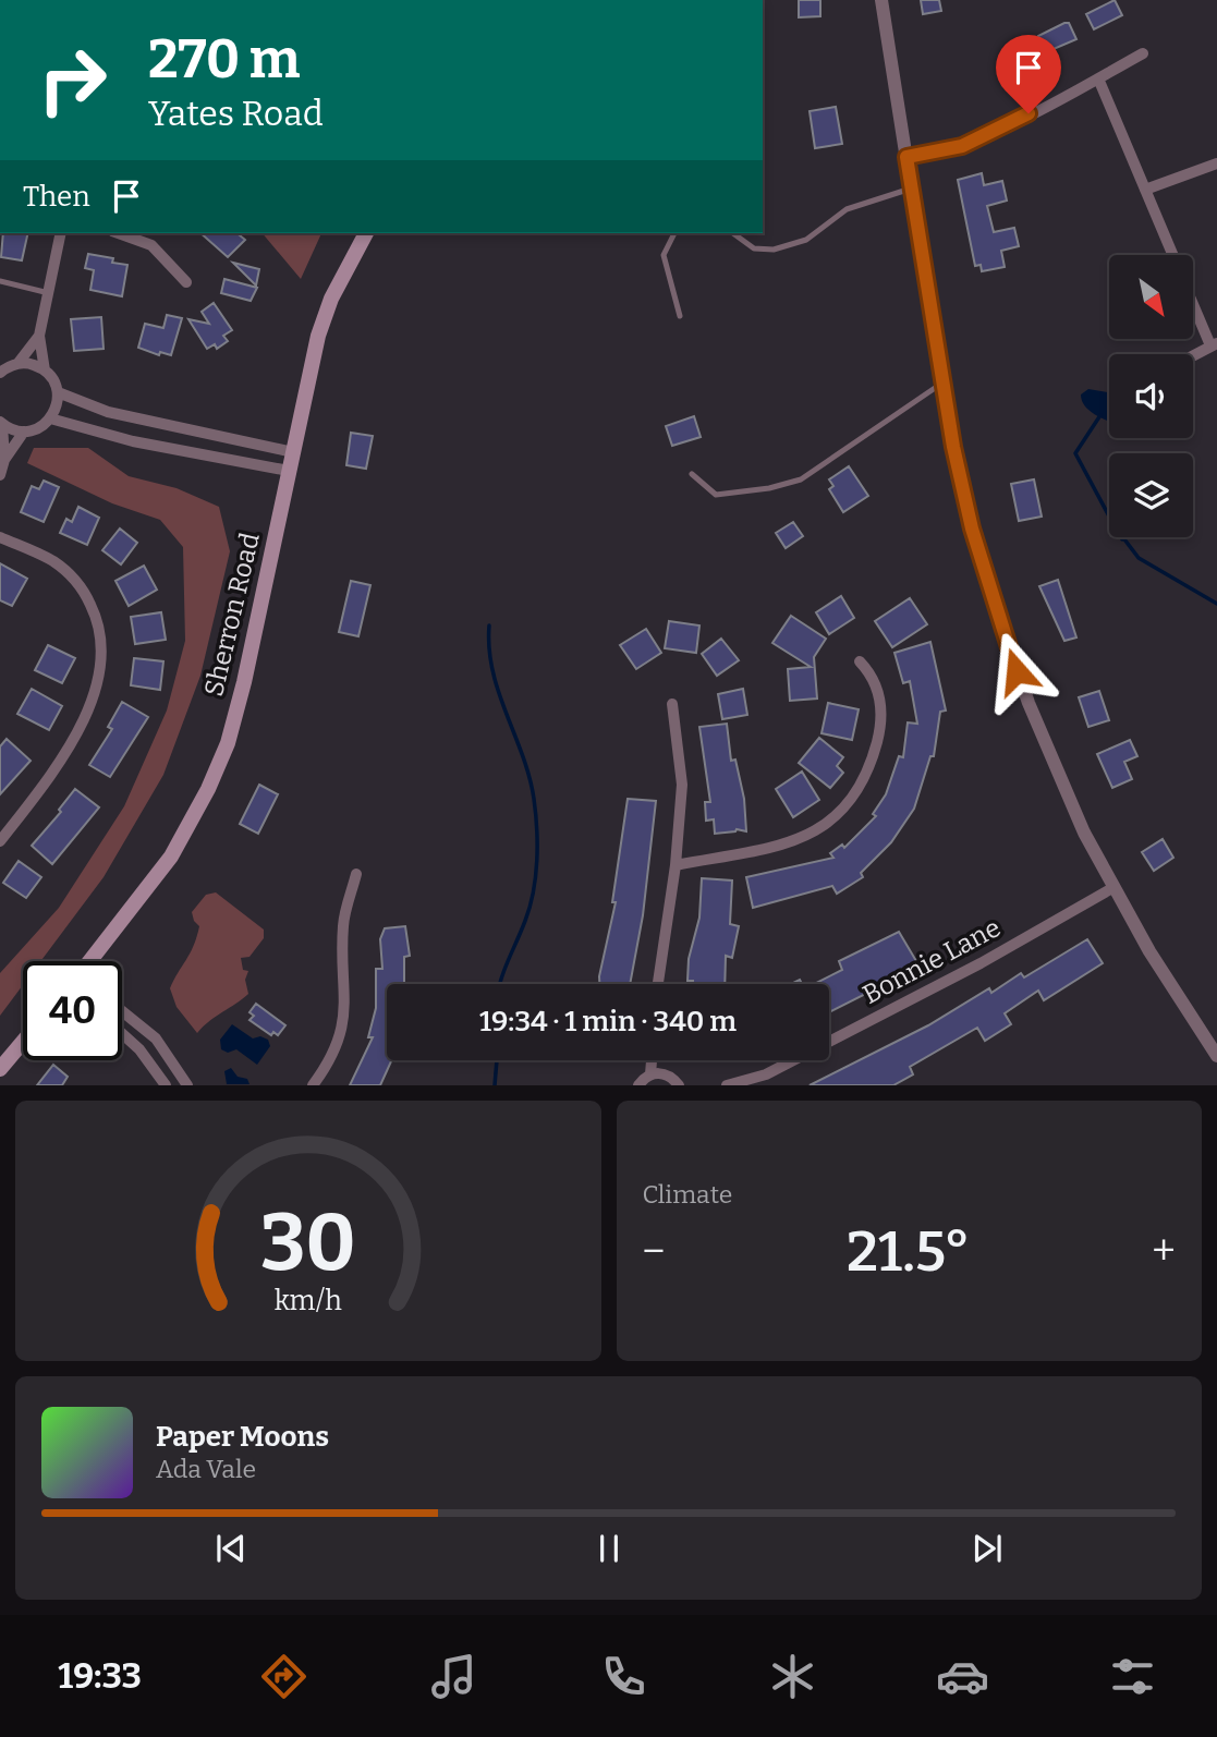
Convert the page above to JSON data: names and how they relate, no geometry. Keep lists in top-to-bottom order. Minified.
{"streets":{"main road":["Sherron Road"],"street":["Bonnie Lane"]},"north":"bottom right","page":{"turn":["270 m","Yates Road"],"then":"Then","limit":"40","trip":"19:34 · 1 min · 340 m","tile":"Climate","heat":["−","21.5°","+"],"song":["Paper Moons","Ada Vale"],"tabs":"19:33","gauge":["30","km/h"]}}
